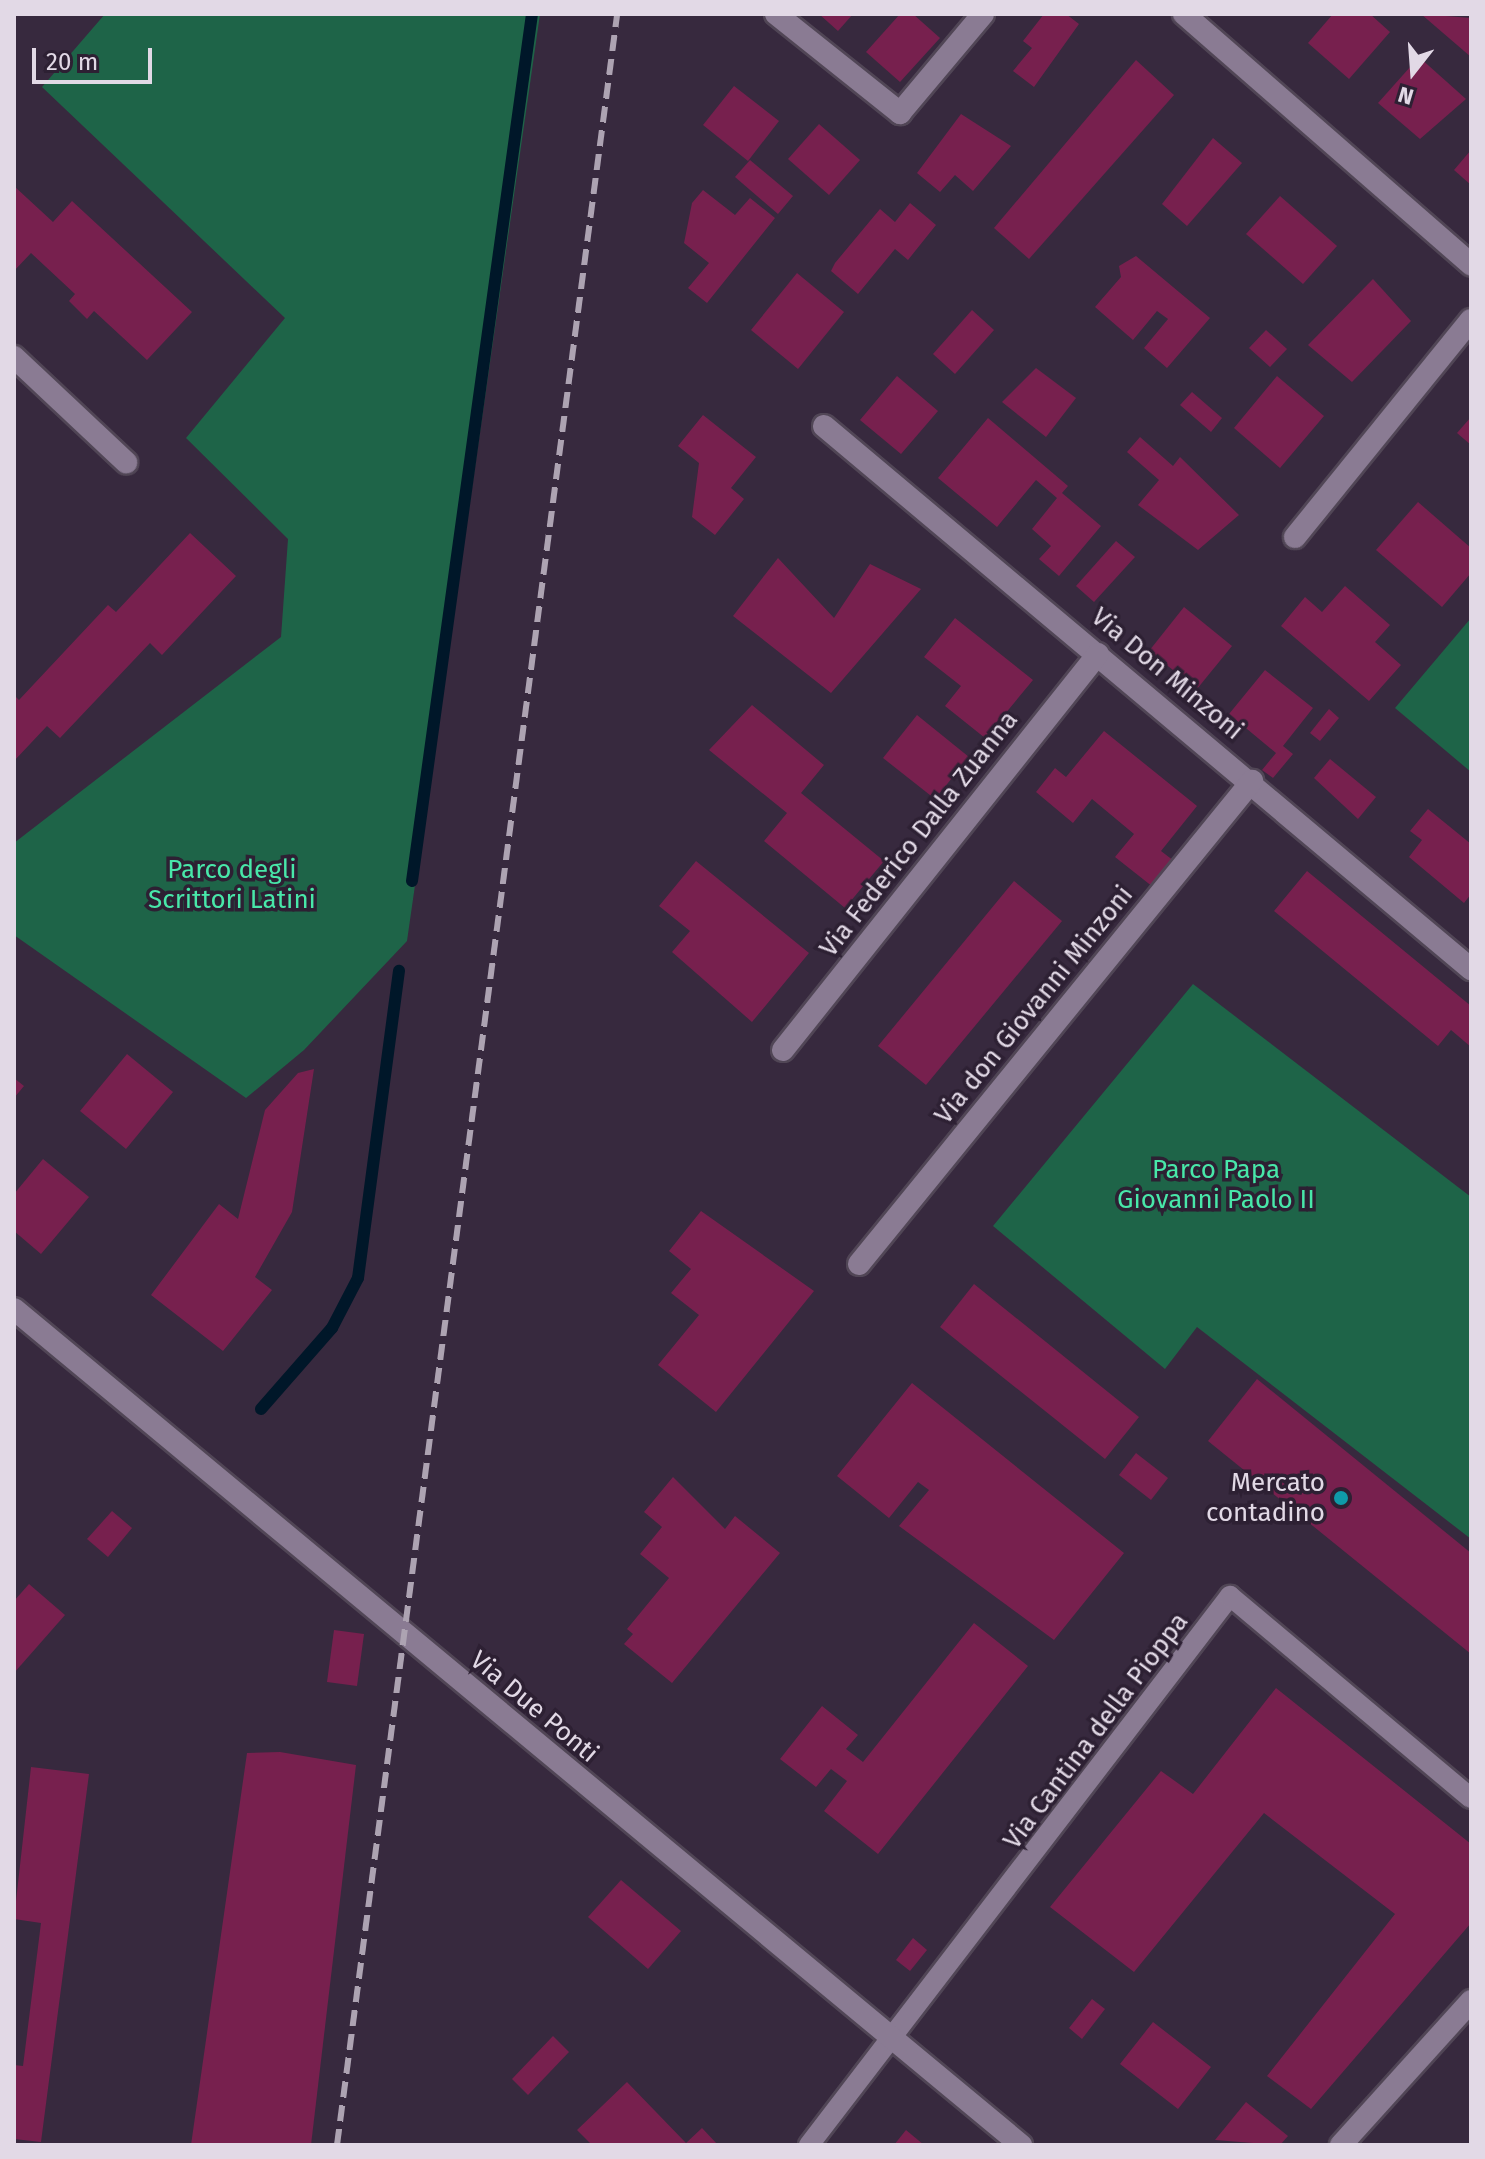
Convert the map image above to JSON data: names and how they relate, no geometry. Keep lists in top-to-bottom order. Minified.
{"streets":{"street":["Via Don Minzoni","Via Federico Dalla Zuanna","Via don Giovanni Minzoni","Via Due Ponti"],"lane":["Via Cantina della Pioppa"]},"crossings":[["Via Don Minzoni","Via Federico Dalla Zuanna"],["Via Don Minzoni","Via don Giovanni Minzoni"],["Via Due Ponti","Via Cantina della Pioppa"]],"parks":["Parco degli Scrittori Latini","Parco Papa Giovanni Paolo II"],"places":["Mercato contadino"],"scale_bar":"20 m","north":"bottom"}
